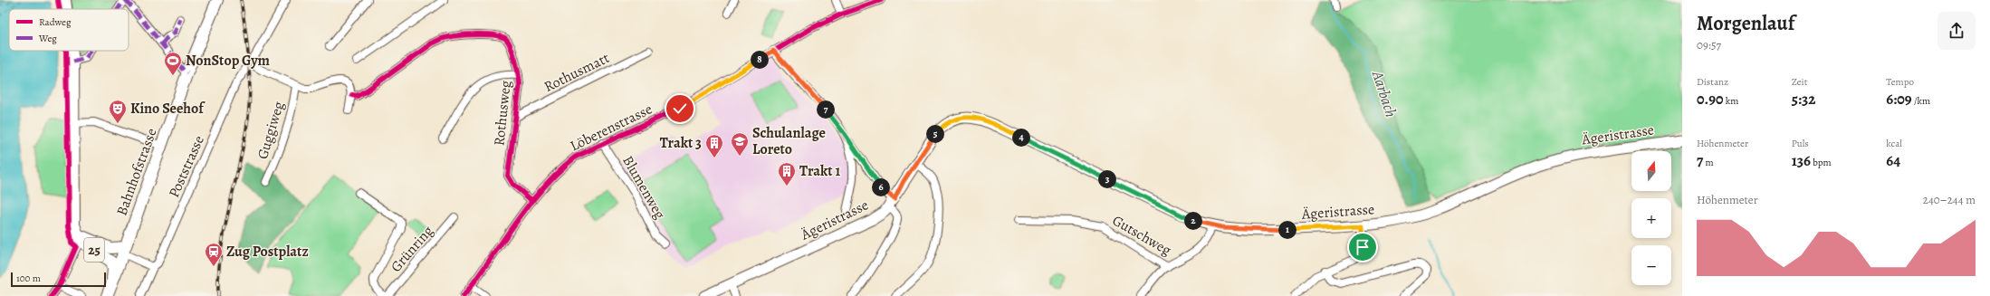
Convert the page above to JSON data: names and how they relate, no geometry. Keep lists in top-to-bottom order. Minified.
{"streets":{"main road":["Ägeristrasse","Bahnhofstrasse","25"],"street":["Rothusmatt","Rothusweg","Löberenstrasse","Guggiweg","Poststrasse","Blumenweg","Gutschweg","Grünring"]},"crossings":[["Rothusmatt","Rothusweg"],["Rothusweg","Löberenstrasse"],["Rothusweg","Guggiweg"],["Löberenstrasse","Blumenweg"],["Guggiweg","Poststrasse"],["Ägeristrasse","Gutschweg"],["Bahnhofstrasse","25"]],"water":["Aarbach"],"places":{"sports":["NonStop Gym"],"theatre":["Kino Seehof"],"school or university":["Schulanlage Loreto"],"building":["Trakt 3","Trakt 1"],"station":["Zug Postplatz"]},"legend":["Radweg","Weg"],"scale_bar":"100 m","north":"top","page":{"heading":["Morgenlauf","09:57"],"pins":["8","7","5","4","3","6","2","1"],"stats":[["Distanz","0.90 km"],["Zeit","5:32"],["Tempo","6:09 /km"],["Höhenmeter","7 m"],["Puls","136 bpm"],["kcal","64"]],"map_buttons":["+","−"],"chart":["Höhenmeter","240–244 m"],"scale":"100 m"}}
